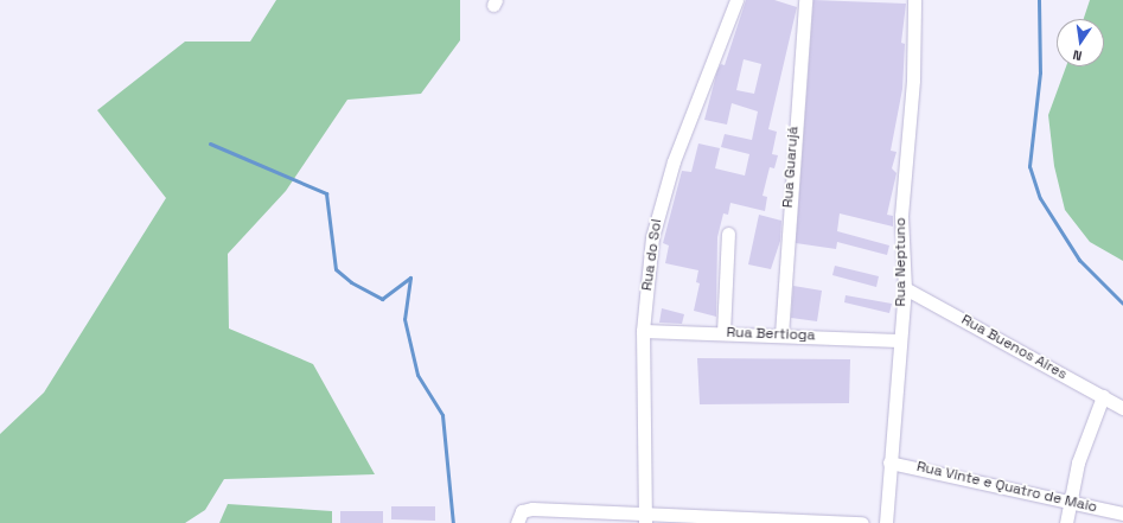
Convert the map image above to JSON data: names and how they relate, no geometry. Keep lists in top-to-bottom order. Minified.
{"streets":{"street":["Rua Guarujá","Rua do Sol","Rua Neptuno","Rua Bertioga","Rua Buenos Aires","Rua Vinte e Quatro de Maio"]},"crossings":[["Rua Guarujá","Rua Bertioga"],["Rua do Sol","Rua Bertioga"],["Rua Neptuno","Rua Bertioga"],["Rua Neptuno","Rua Buenos Aires"],["Rua Neptuno","Rua Vinte e Quatro de Maio"]],"north":"bottom"}
